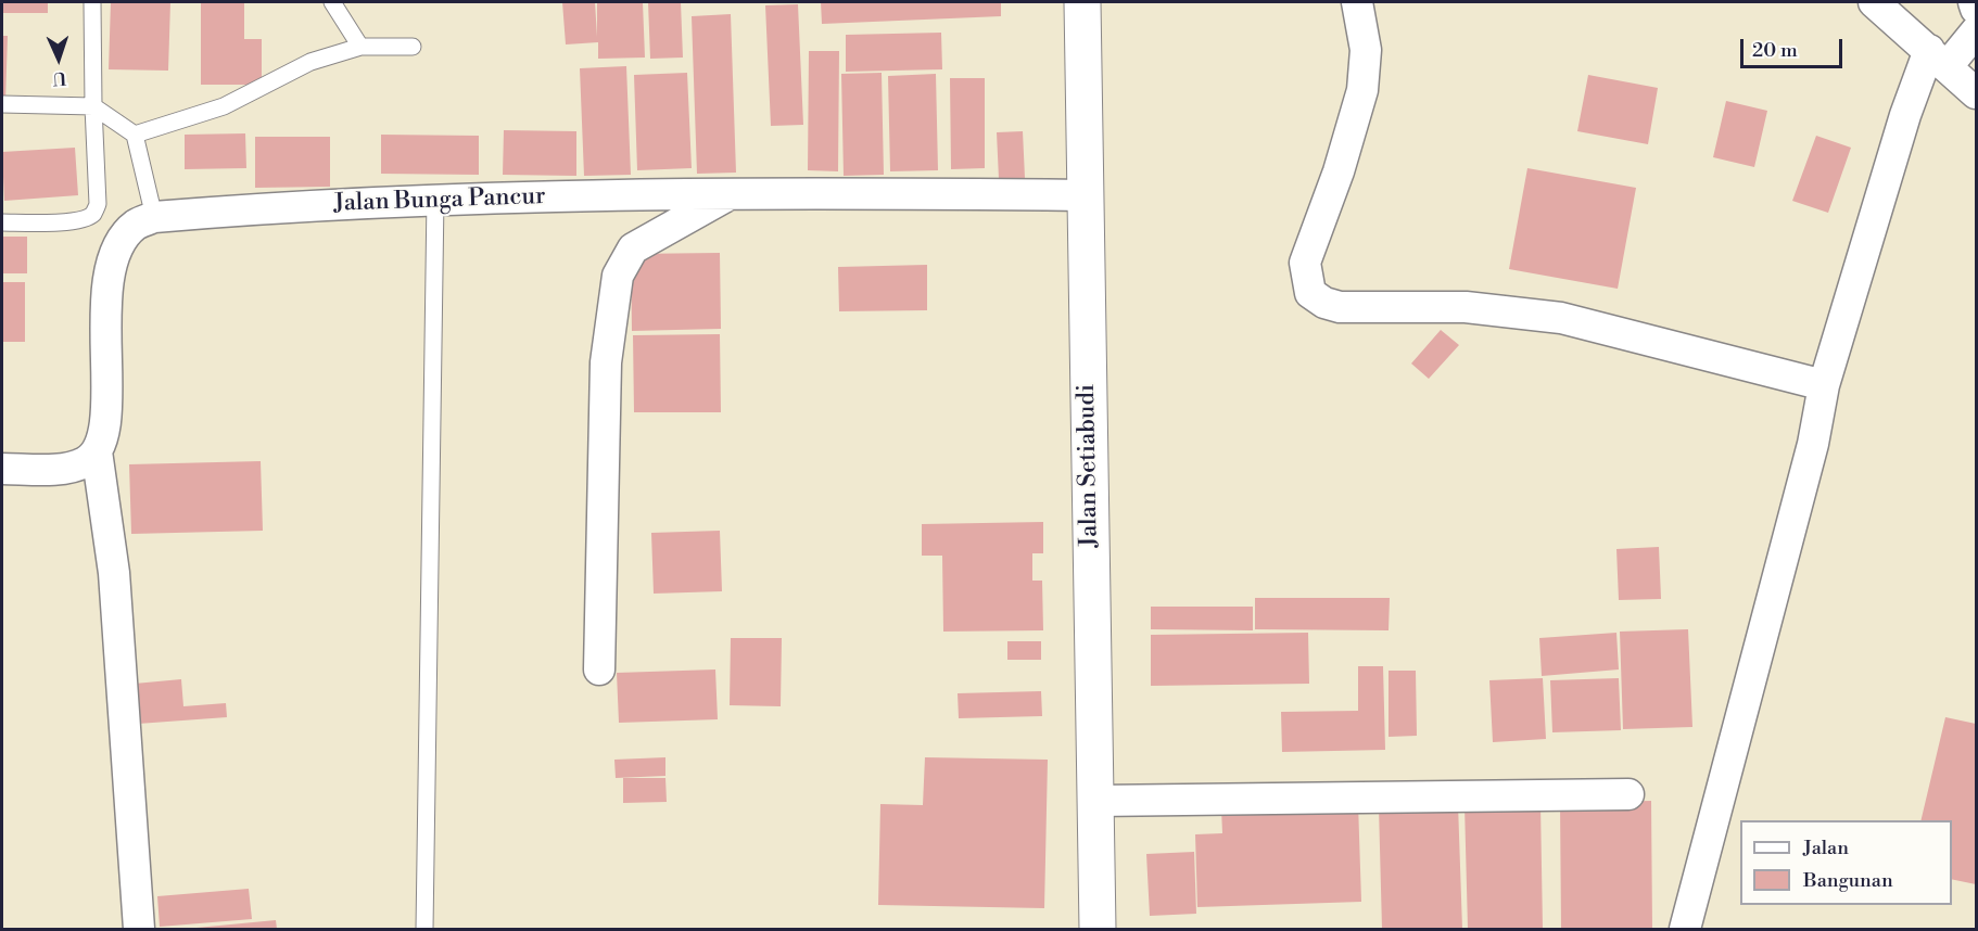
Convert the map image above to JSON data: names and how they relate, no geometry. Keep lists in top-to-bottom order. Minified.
{"streets":{"main road":["Jalan Setiabudi"],"street":["Jalan Bunga Pancur"]},"crossings":[["Jalan Bunga Pancur","Jalan Setiabudi"]],"legend":["Jalan","Bangunan"],"scale_bar":"20 m","north":"bottom"}
